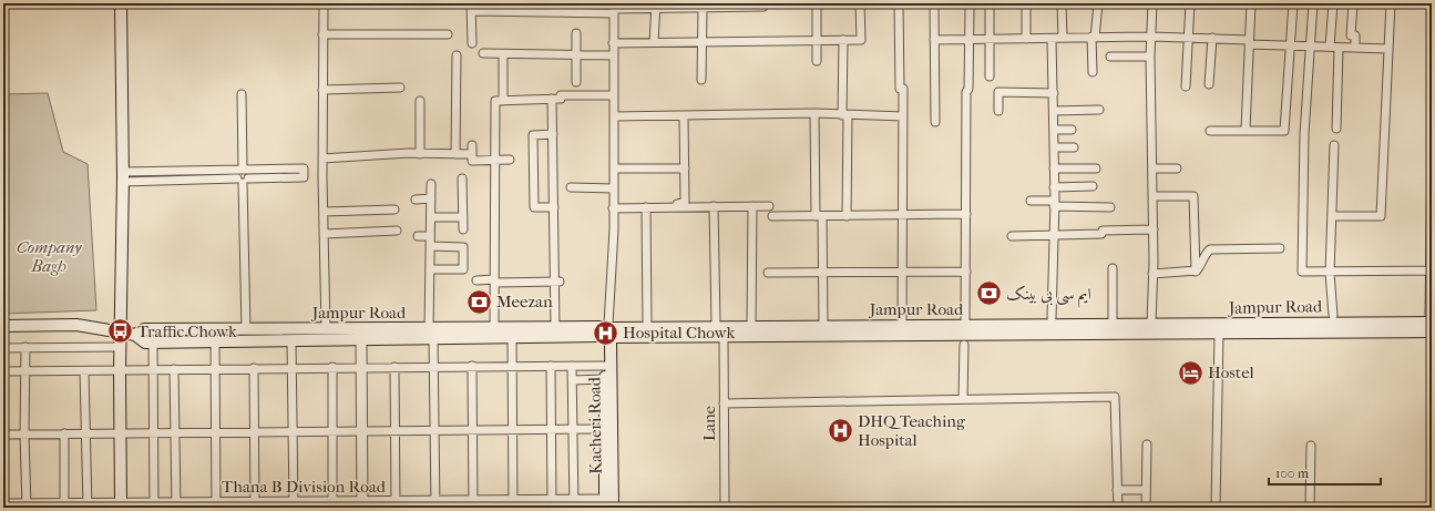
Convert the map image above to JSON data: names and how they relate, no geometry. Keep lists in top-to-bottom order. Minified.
{"streets":{"main road":["Jampur Road","Kacheri Road"],"street":["Lane","Thana B Division Road"]},"crossings":[["Jampur Road","Lane"],["Jampur Road","Kacheri Road"],["Kacheri Road","Thana B Division Road"]],"parks":["Company Bagh"],"places":{"bank":["ایم سی بی بینک","Meezan"],"bus stop":["Traffic Chowk"],"hospital":["Hospital Chowk","DHQ Teaching Hospital"],"hotel":["Hostel"]},"scale_bar":"100 m"}
